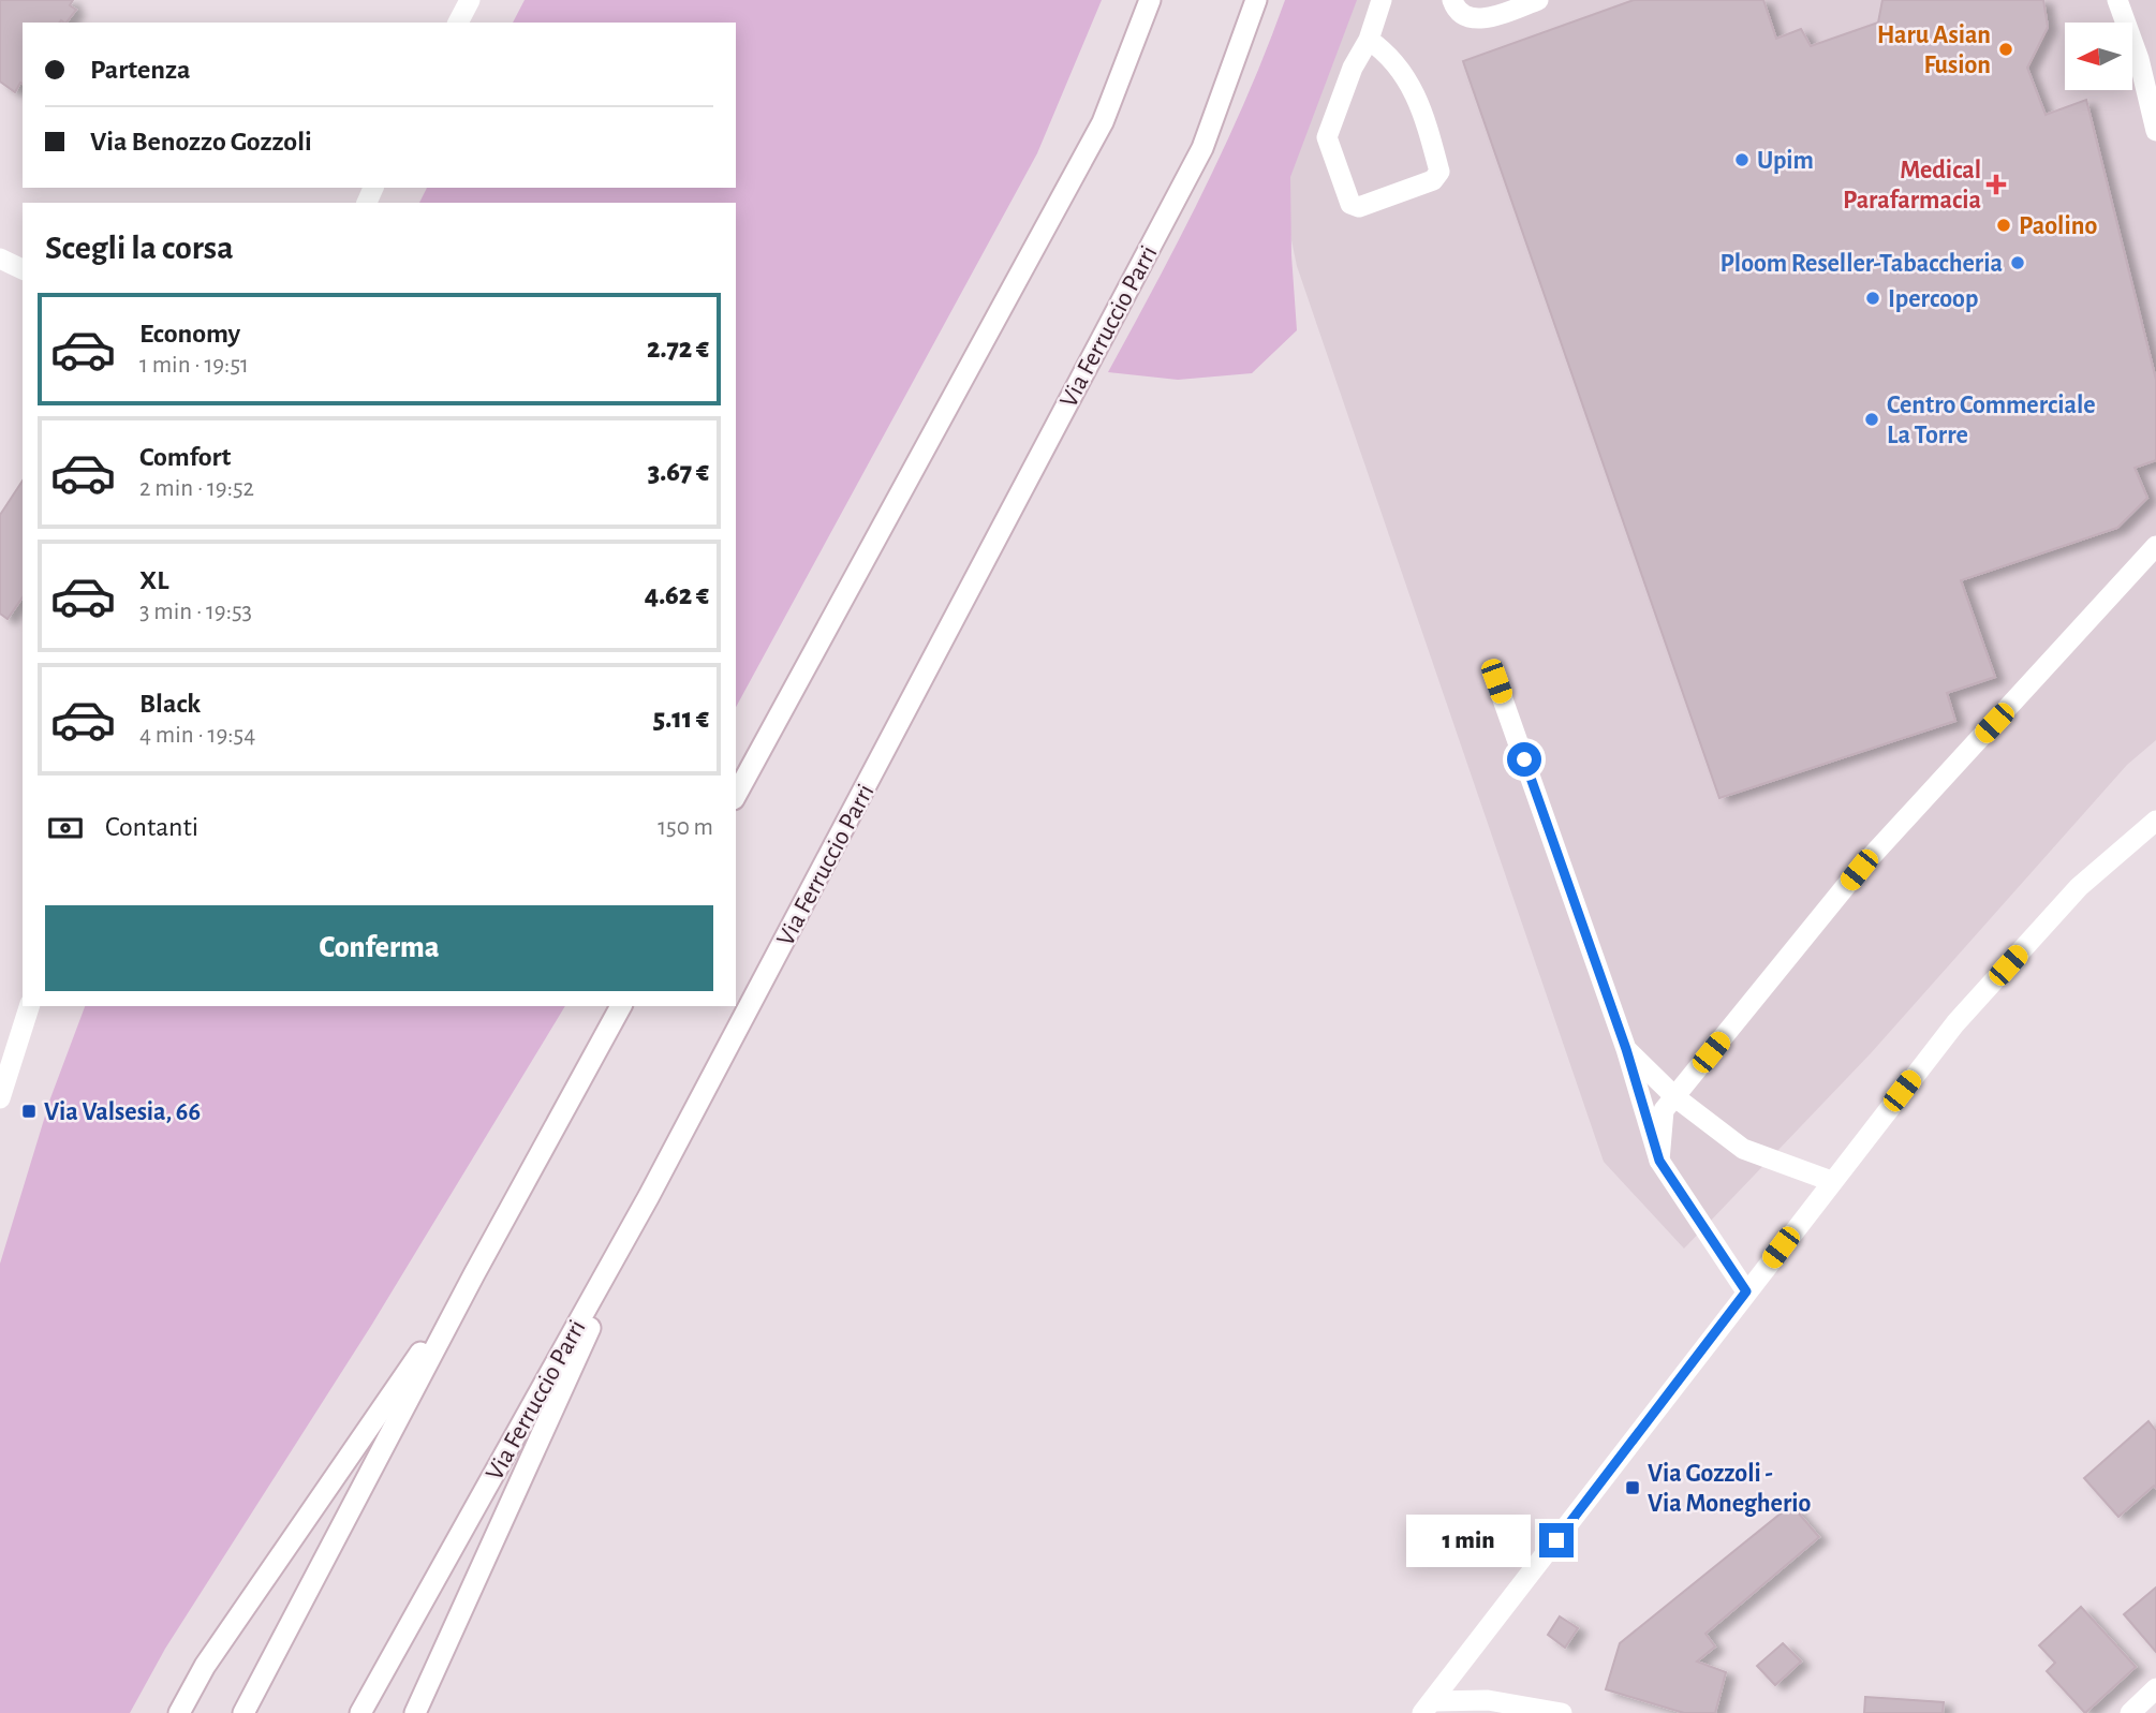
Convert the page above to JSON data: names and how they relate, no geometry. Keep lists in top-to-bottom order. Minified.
{"streets":{"main road":["Via Ferruccio Parri"]},"places":{"other":["Haru Asian Fusion","Upim","Paolino","Ploom Reseller-Tabaccheria","Ipercoop","Centro Commerciale La Torre"],"health":["Medical Parafarmacia"],"transit":["Via Valsesia, 66","Via Gozzoli - Via Monegherio"]},"north":"left","page":{"banner":["Partenza","Via Benozzo Gozzoli"],"heading":"Scegli la corsa","list":[{"name":"Economy","note":"1 min · 19:51","value":"2.72 €"},{"name":"Comfort","note":"2 min · 19:52","value":"3.67 €"},{"name":"XL","note":"3 min · 19:53","value":"4.62 €"},{"name":"Black","note":"4 min · 19:54","value":"5.11 €"}],"pay":["Contanti","150 m"],"buttons":"Conferma","bubble":"1 min"}}
